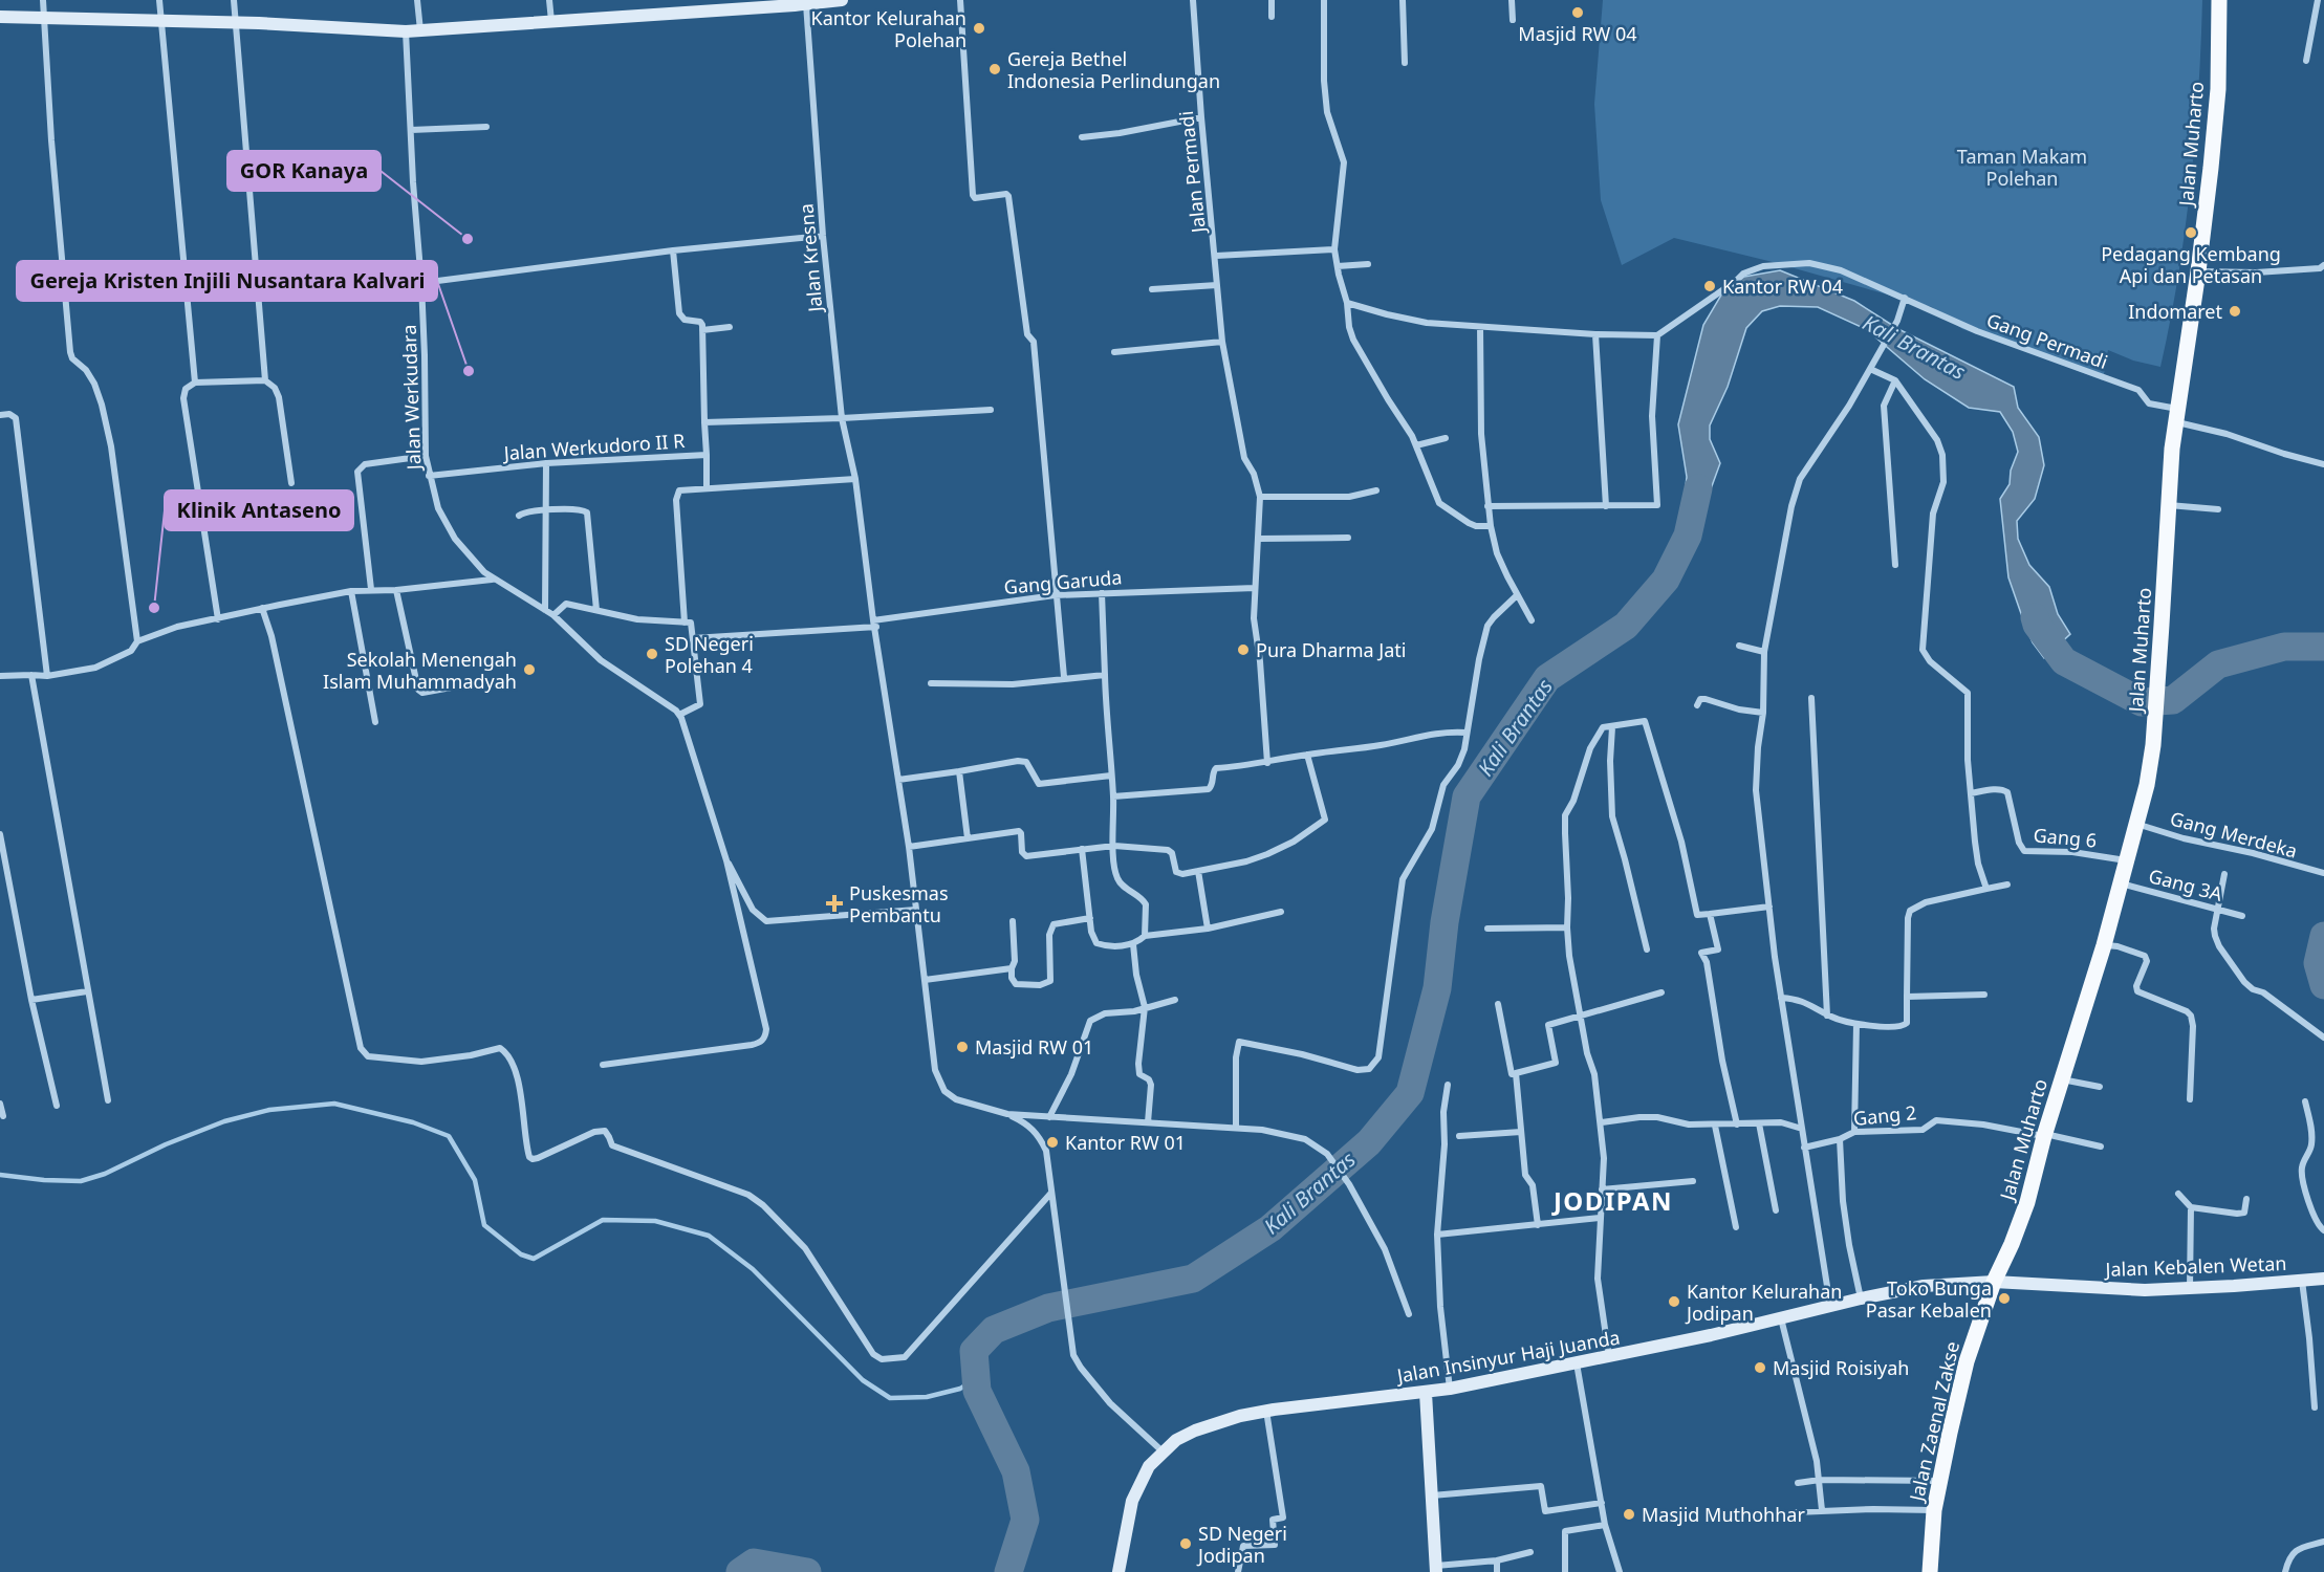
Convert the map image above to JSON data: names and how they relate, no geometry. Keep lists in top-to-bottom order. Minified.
{"streets":{"main road":["Jalan Muharto","Jalan Kebalen Wetan","Jalan Insinyur Haji Juanda","Jalan Zaenal Zakse"],"street":["Jalan Permadi","Jalan Kresna","Gang Permadi","Jalan Werkudara","Jalan Werkudoro II R","Gang Garuda","Gang Merdeka","Gang 6","Gang 3A","Gang 2"]},"crossings":[["Jalan Muharto","Gang Permadi"],["Jalan Muharto","Gang Merdeka"],["Jalan Muharto","Gang 6"],["Jalan Muharto","Gang 3A"],["Jalan Muharto","Gang 2"],["Jalan Muharto","Jalan Kebalen Wetan"],["Jalan Muharto","Jalan Insinyur Haji Juanda"],["Jalan Muharto","Jalan Zaenal Zakse"],["Jalan Kresna","Jalan Werkudoro II R"],["Jalan Kresna","Gang Garuda"],["Jalan Werkudara","Jalan Werkudoro II R"],["Jalan Kebalen Wetan","Jalan Insinyur Haji Juanda"],["Jalan Kebalen Wetan","Jalan Zaenal Zakse"],["Jalan Insinyur Haji Juanda","Jalan Zaenal Zakse"]],"districts":["JODIPAN"],"water":["Kali Brantas"],"parks":["Taman Makam Polehan"],"places":{"other":["Masjid RW 04","Kantor Kelurahan Polehan","Gereja Bethel Indonesia Perlindungan","Pedagang Kembang Api dan Petasan","GOR Kanaya","Kantor RW 04","Indomaret","Gereja Kristen Injili Nusantara Kalvari","Klinik Antaseno","Pura Dharma Jati","SD Negeri Polehan 4","Sekolah Menengah Islam Muhammadyah","Masjid RW 01","Kantor RW 01","Toko Bunga Pasar Kebalen","Kantor Kelurahan Jodipan","Masjid Roisiyah","Masjid Muthohhar","SD Negeri Jodipan"],"health":["Puskesmas Pembantu"]}}
